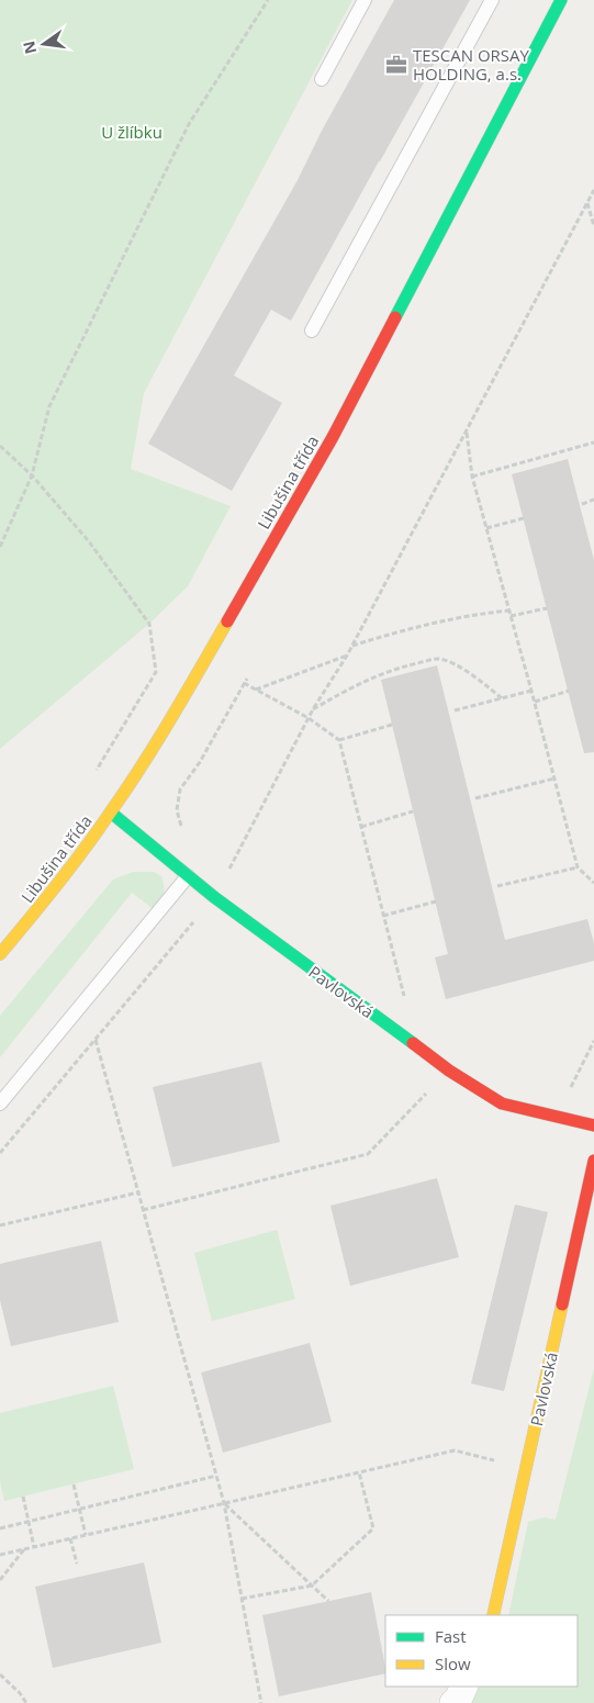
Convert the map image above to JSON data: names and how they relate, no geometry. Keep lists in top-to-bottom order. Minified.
{"streets":{"street":["Libušina třída","Pavlovská"]},"crossings":[["Libušina třída","Pavlovská"]],"parks":["U žlíbku"],"places":{"office":["TESCAN ORSAY HOLDING, a.s."]},"legend":["Fast","Slow"],"north":"left"}
